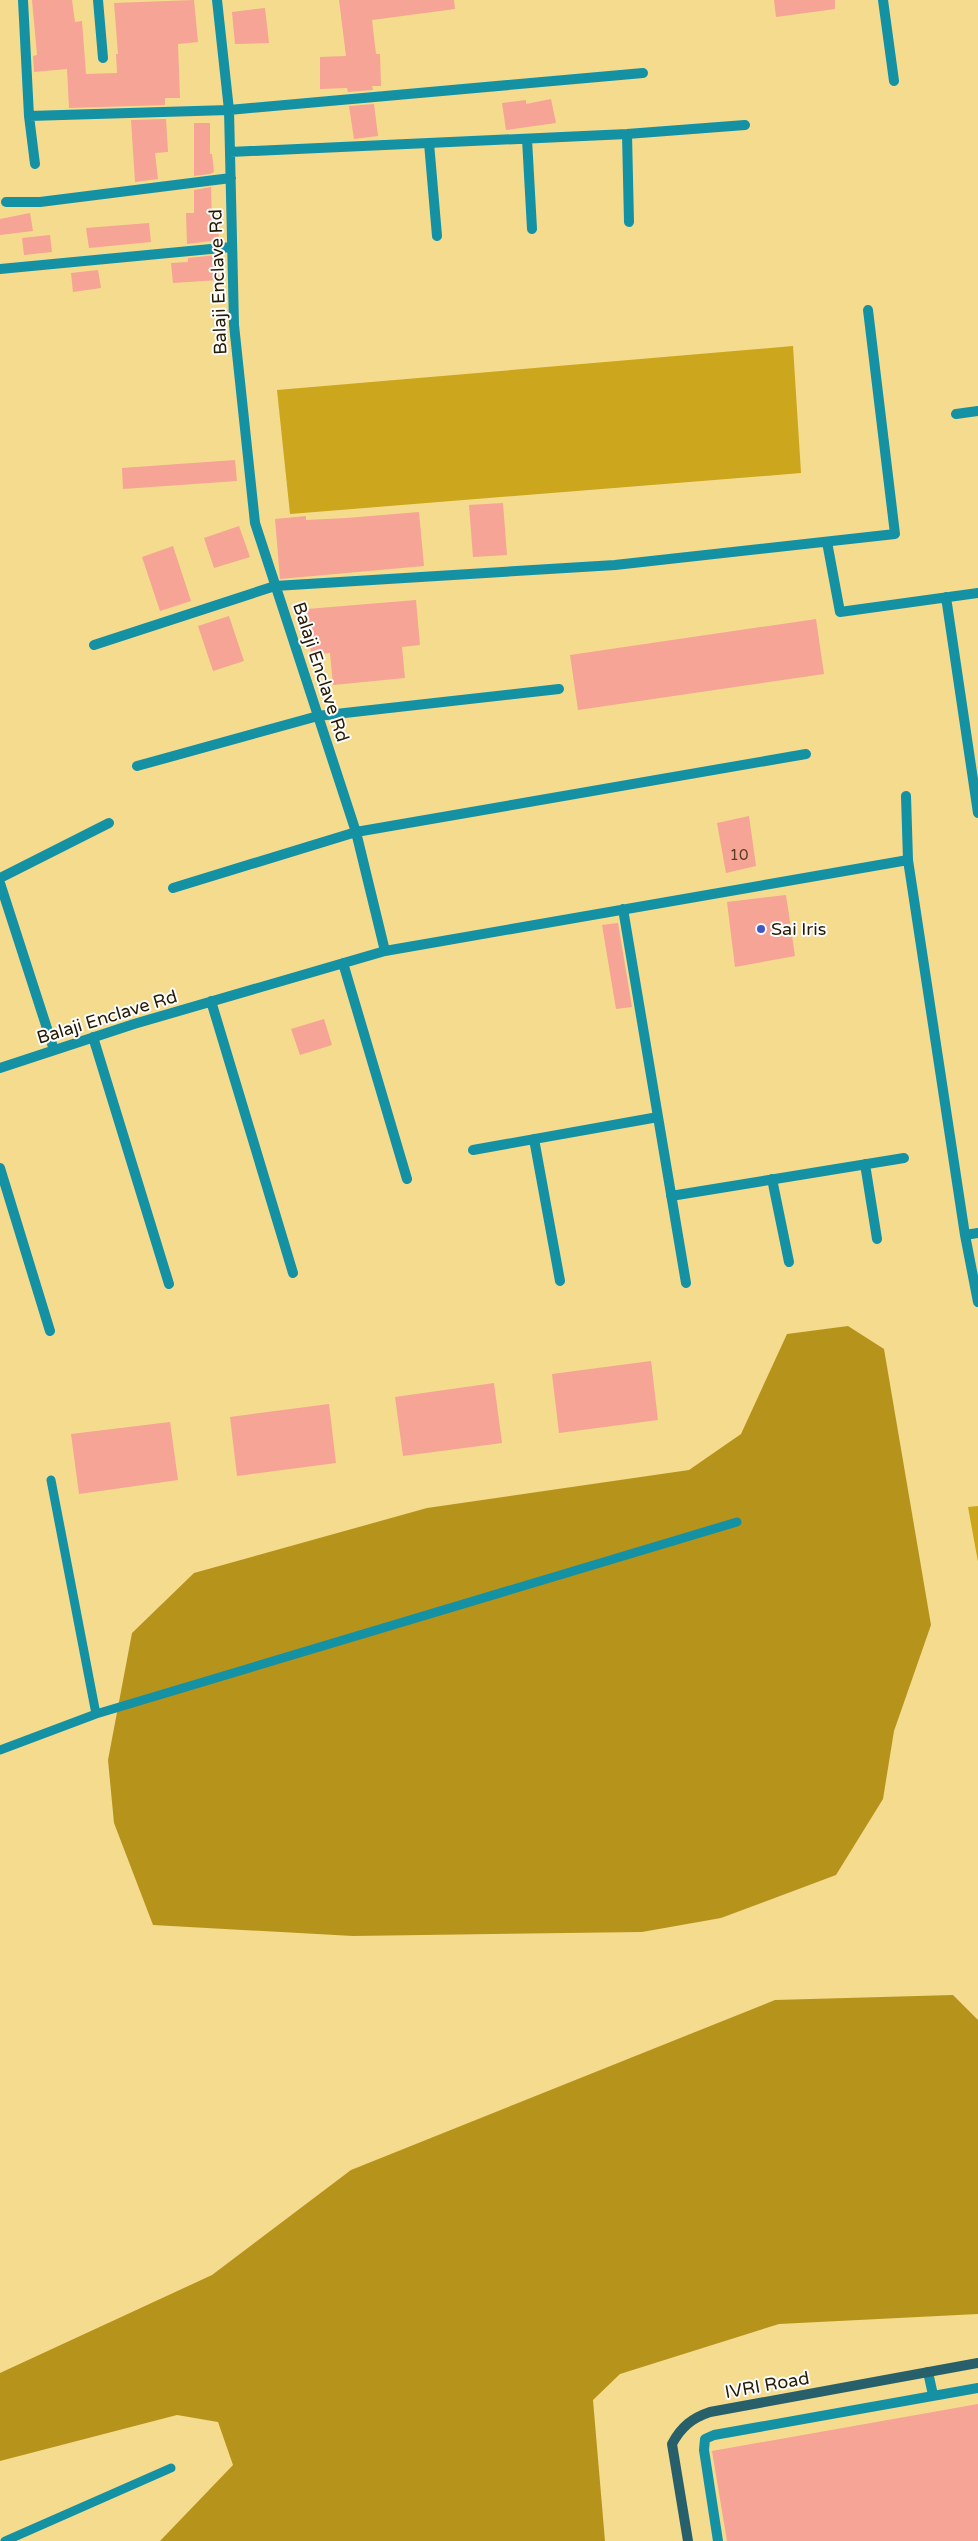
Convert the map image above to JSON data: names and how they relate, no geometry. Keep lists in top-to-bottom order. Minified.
{"streets":{"main road":["IVRI Road"],"street":["Balaji Enclave Rd"]},"places":["Sai Iris"],"house_numbers":["10"]}
